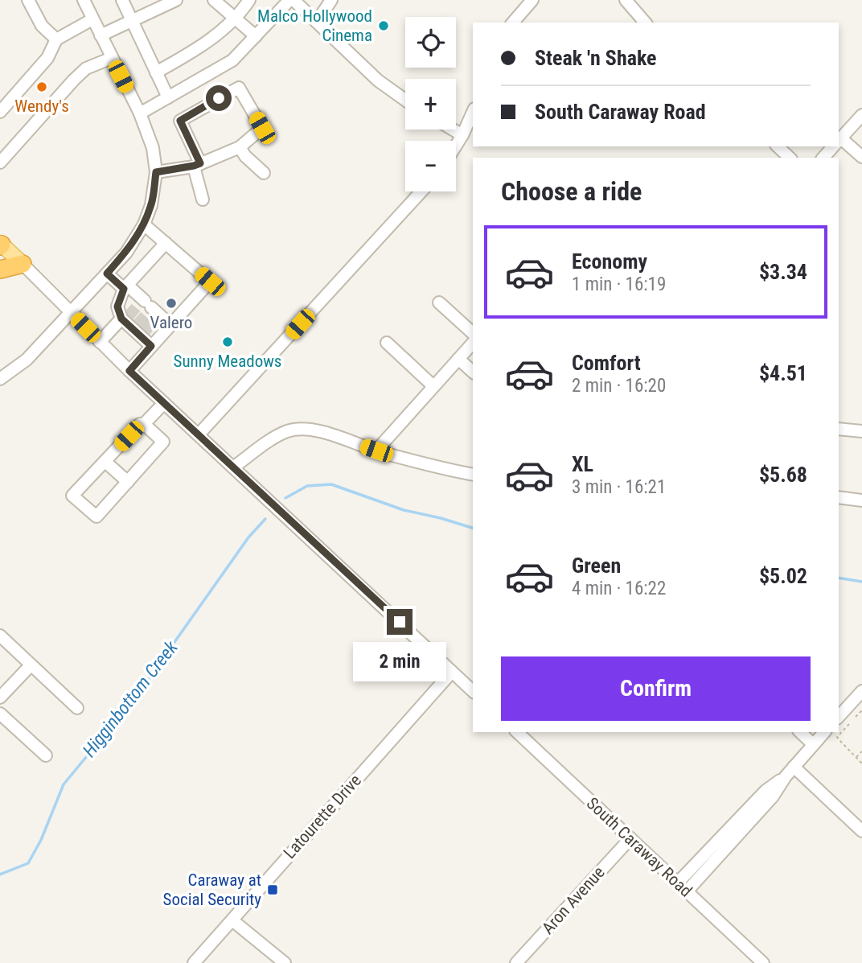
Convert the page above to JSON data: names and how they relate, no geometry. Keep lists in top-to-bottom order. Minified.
{"streets":{"street":["Latourette Drive","South Caraway Road","Aron Avenue"]},"crossings":[["South Caraway Road","Aron Avenue"]],"water":["Higginbottom Creek"],"places":{"other":["Malco Hollywood Cinema","Wendy's","Valero","Sunny Meadows"],"transit":["Caraway at Social Security"]},"page":{"map_buttons":["+","−"],"banner":["Steak 'n Shake","South Caraway Road"],"heading":"Choose a ride","list":[{"name":"Economy","note":"1 min · 16:19","value":"$3.34"},{"name":"Comfort","note":"2 min · 16:20","value":"$4.51"},{"name":"XL","note":"3 min · 16:21","value":"$5.68"},{"name":"Green","note":"4 min · 16:22","value":"$5.02"}],"bubble":"2 min","buttons":"Confirm"}}
